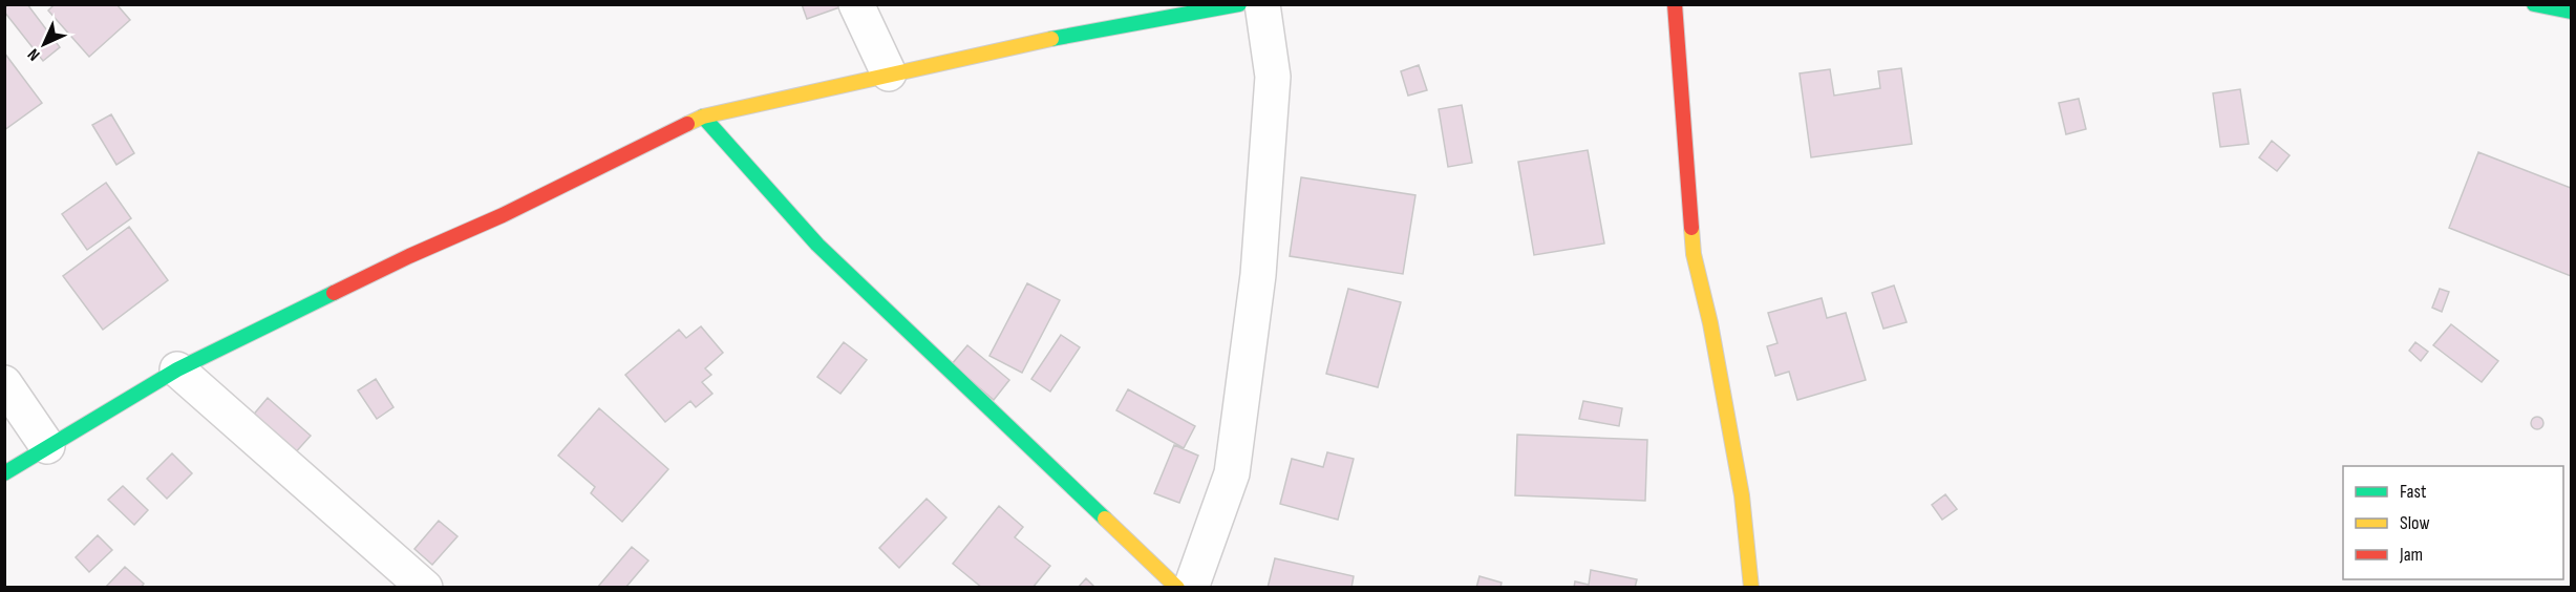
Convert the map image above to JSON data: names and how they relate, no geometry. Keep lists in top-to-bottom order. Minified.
{"legend":["Fast","Slow","Jam"],"north":"bottom left"}
